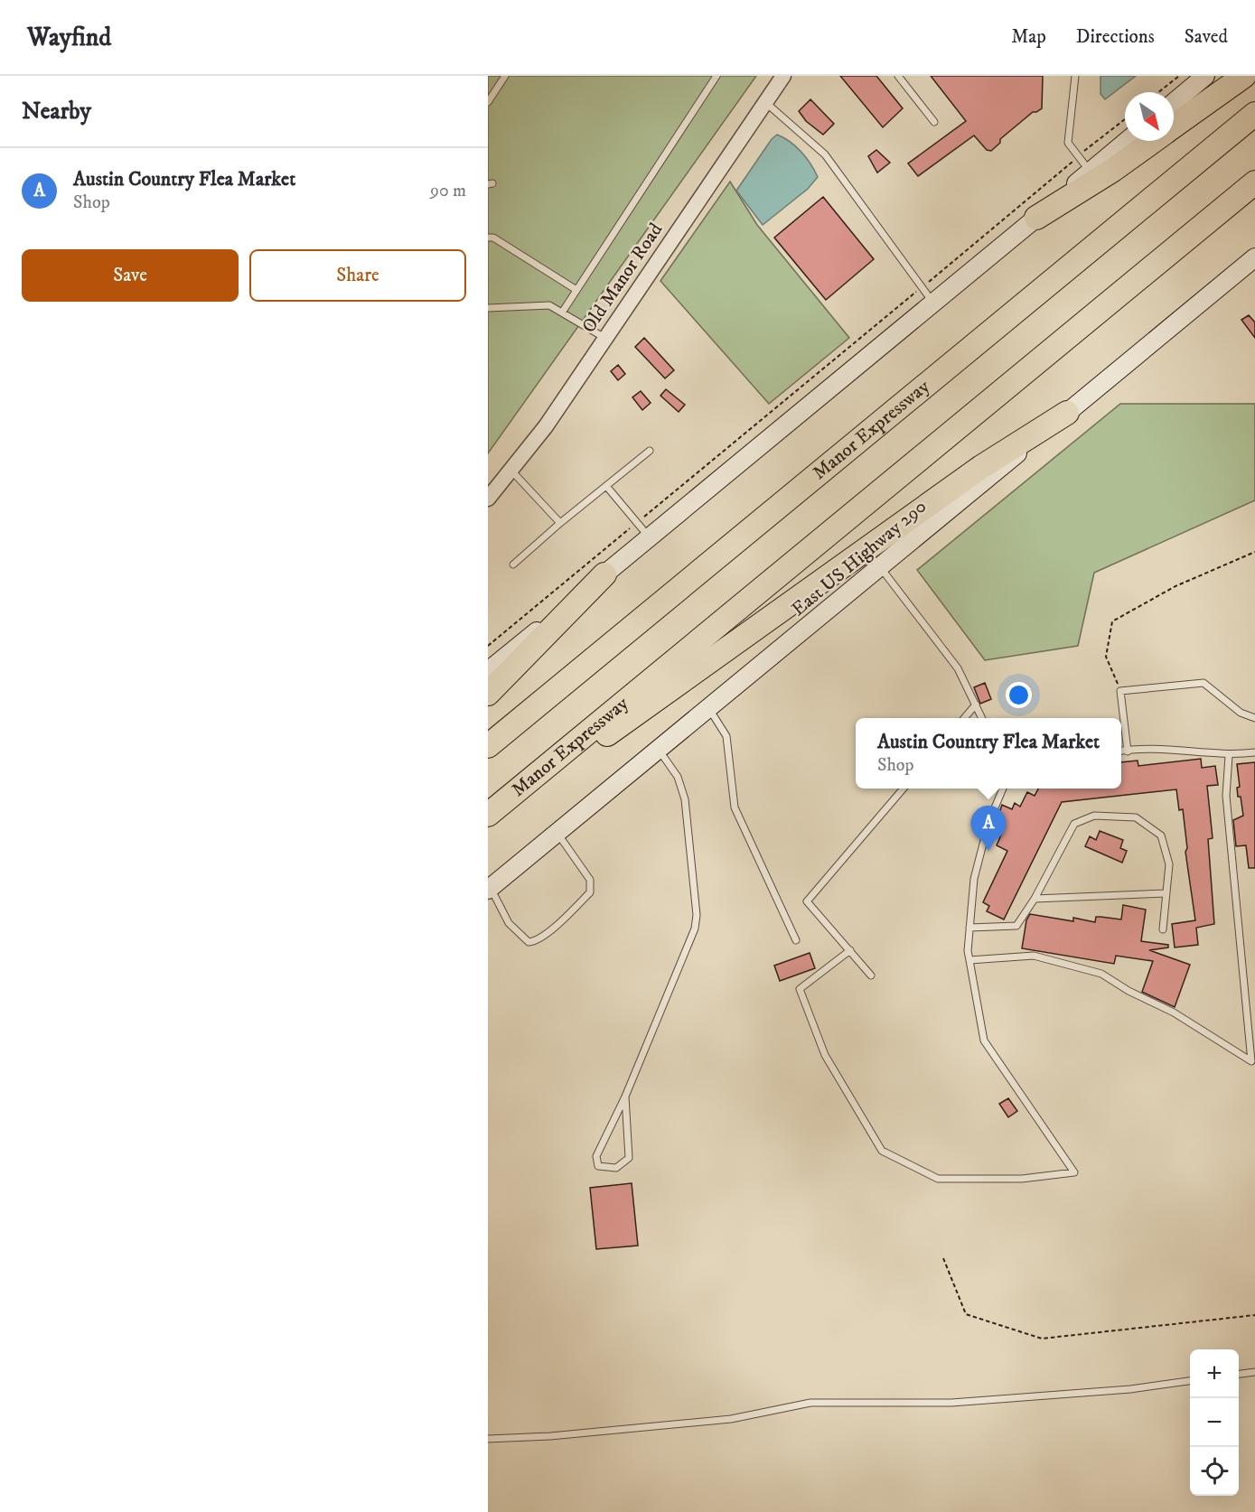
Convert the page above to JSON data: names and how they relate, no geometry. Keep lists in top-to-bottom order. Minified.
{"streets":{"highway":["Manor Expressway"],"main road":["East US Highway 290"],"street":["Old Manor Road"]},"north":"bottom right","page":{"header":"Wayfind","nav":["Map","Directions","Saved"],"heading":"Nearby","list":[{"mark":"A","name":"Austin Country Flea Market","note":"Shop","value":"90 m"}],"buttons":["Save","Share"],"popup":["Austin Country Flea Market","Shop"],"pins":"A","map_buttons":["+","−"]}}
